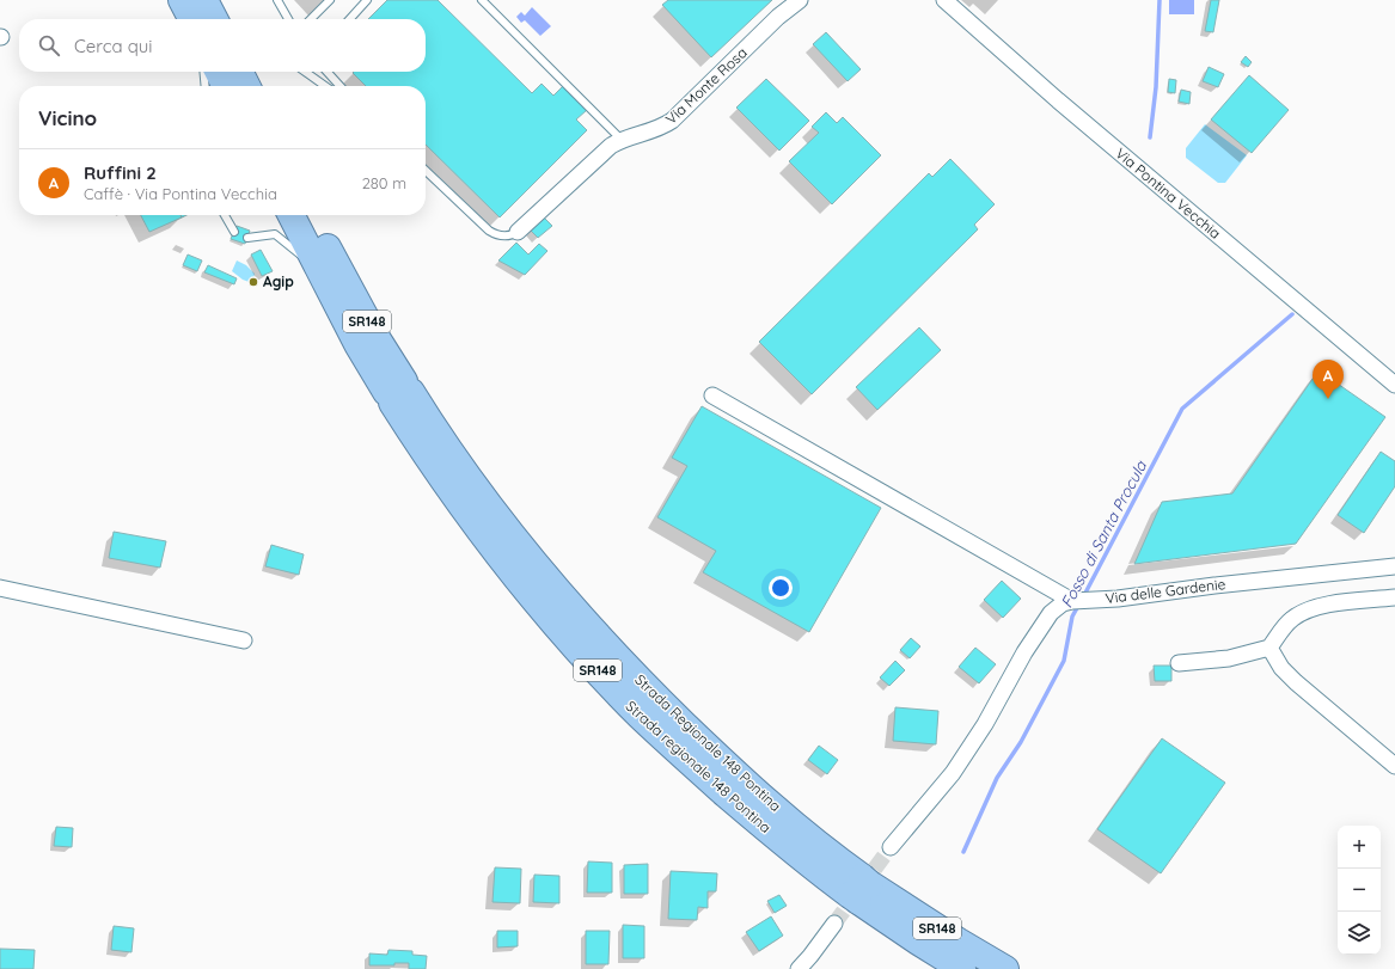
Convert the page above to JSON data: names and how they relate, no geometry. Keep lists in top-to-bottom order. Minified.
{"streets":{"highway":["SR148","Strada Regionale 148 Pontina"],"street":["Via Monte Rosa","Via Pontina Vecchia","Via delle Gardenie"]},"crossings":[["SR148","Strada Regionale 148 Pontina"]],"water":["Fosso di Santa Procula"],"places":["Agip"],"page":{"search":"Cerca qui","heading":"Vicino","list":[{"mark":"A","name":"Ruffini 2","note":"Caffè · Via Pontina Vecchia","value":"280 m"}],"pins":"A","map_buttons":["+","−"]}}
